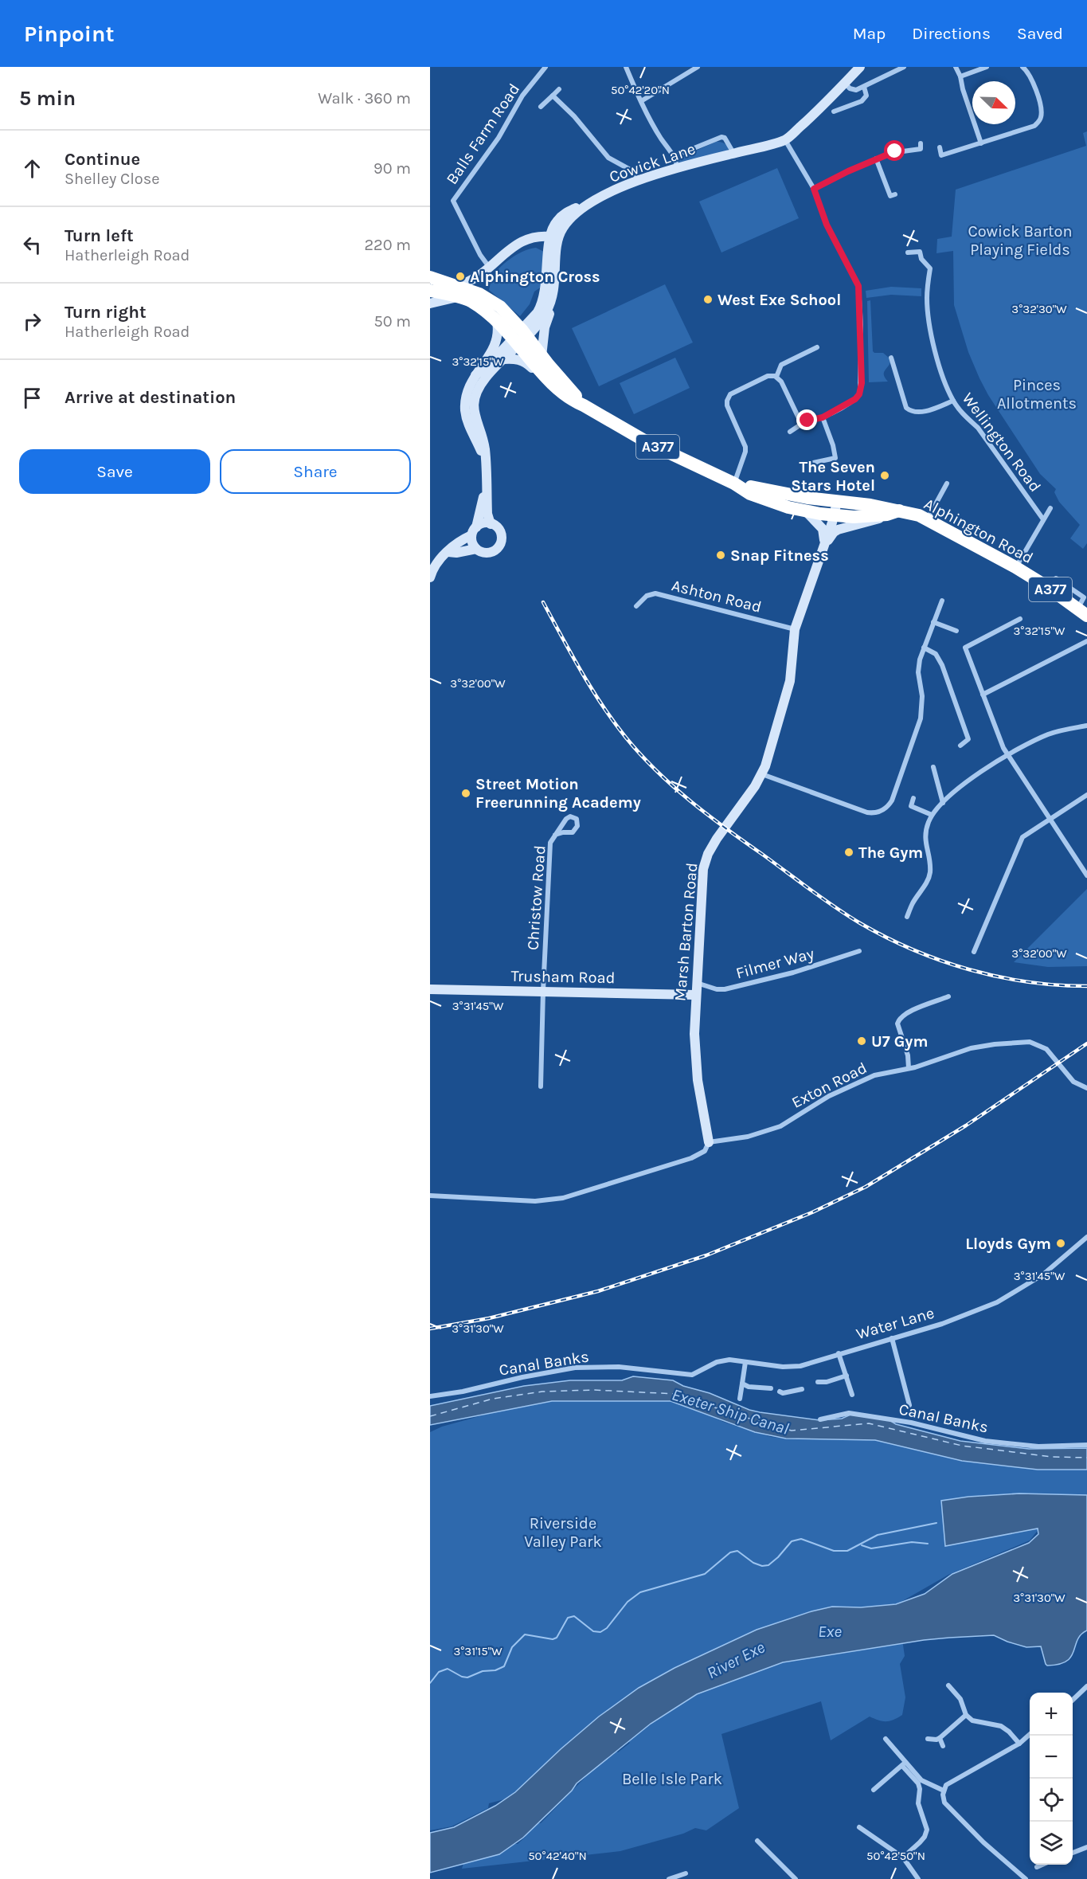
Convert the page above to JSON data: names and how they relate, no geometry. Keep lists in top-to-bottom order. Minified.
{"streets":{"highway":["A377","Alphington Road"],"street":["Balls Farm Road","Cowick Lane","Wellington Road","Ashton Road","Christow Road","Marsh Barton Road","Filmer Way","Trusham Road","Exton Road","Water Lane","Canal Banks"]},"crossings":[["Alphington Road","Marsh Barton Road"],["Ashton Road","Marsh Barton Road"],["Christow Road","Trusham Road"],["Marsh Barton Road","Filmer Way"],["Marsh Barton Road","Trusham Road"],["Marsh Barton Road","Exton Road"],["Water Lane","Canal Banks"]],"water":["Exeter Ship Canal","Exe","River Exe"],"parks":["Cowick Barton Playing Fields","Pinces Allotments","Riverside Valley Park","Belle Isle Park"],"places":["Alphington Cross","West Exe School","The Seven Stars Hotel","Snap Fitness","Street Motion Freerunning Academy","The Gym","U7 Gym","Lloyds Gym"],"north":"bottom right","page":{"header":"Pinpoint","nav":["Map","Directions","Saved"],"heading":["5 min","Walk · 360 m"],"list":[["Continue","Shelley Close","90 m"],["Turn left","Hatherleigh Road","220 m"],["Turn right","Hatherleigh Road","50 m"],"Arrive at destination"],"buttons":["Save","Share"],"map_buttons":["+","−"]},"coordinates":["50°42'20\"N","3°32'30\"W","3°32'15\"W","3°32'00\"W","3°31'45\"W","3°31'30\"W","3°31'15\"W","50°42'40\"N","50°42'50\"N"]}
